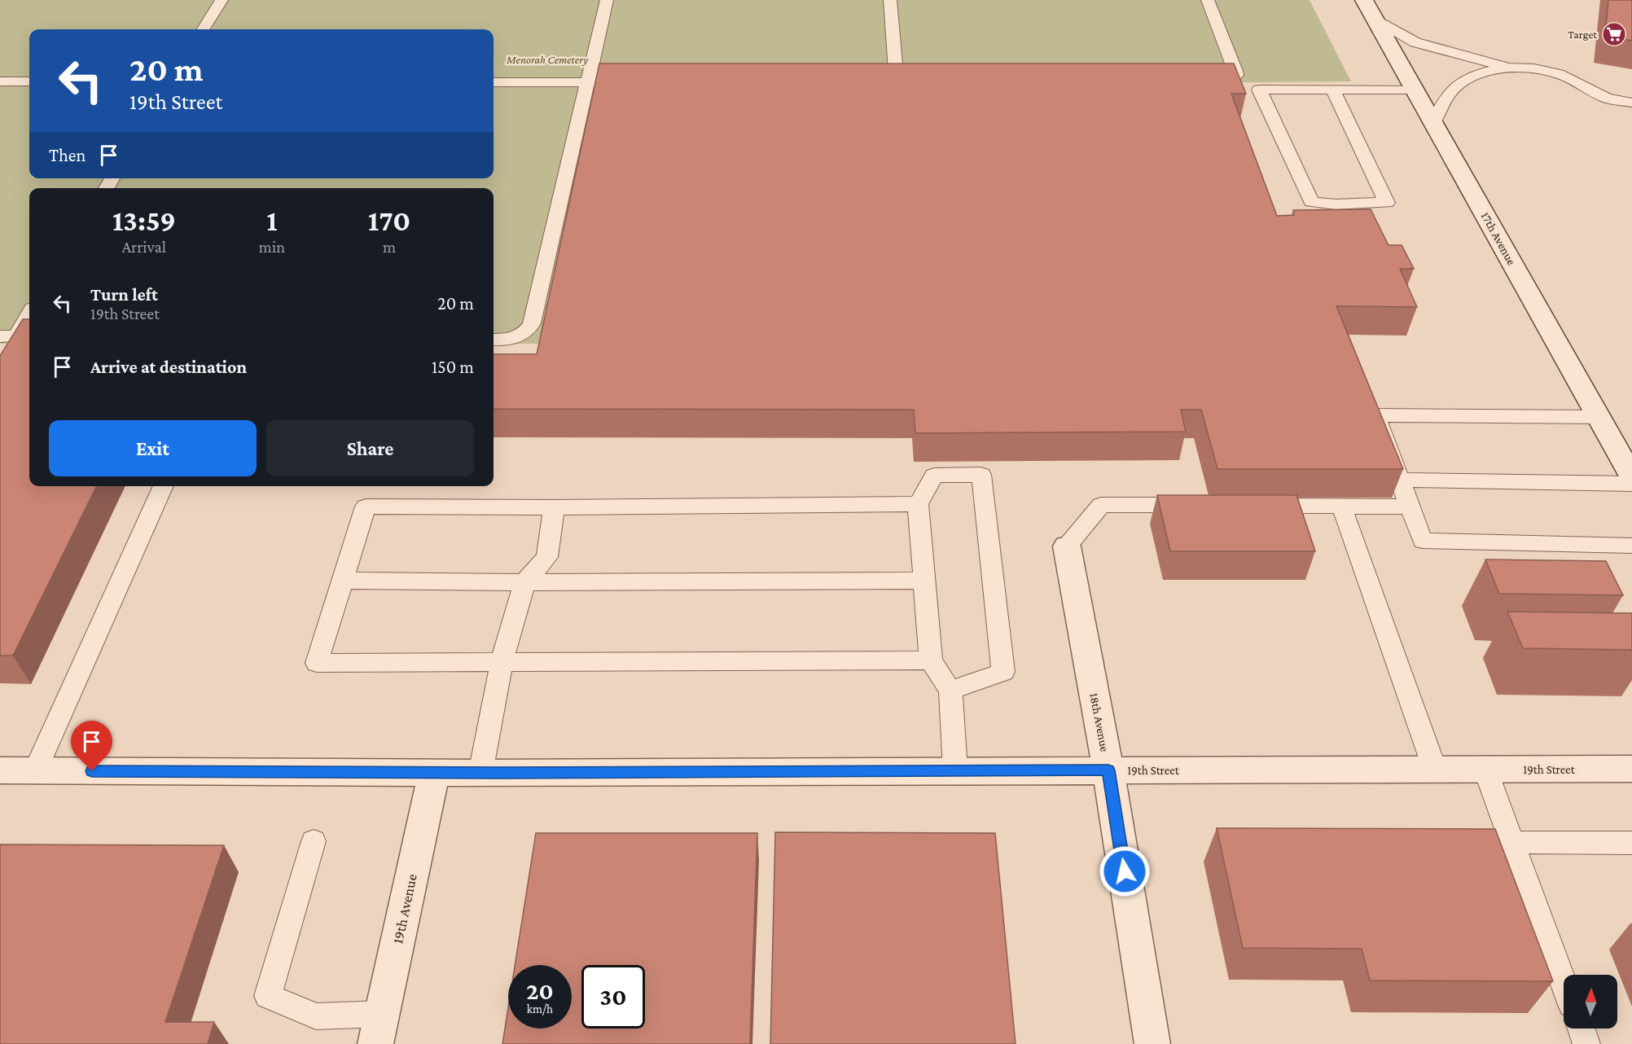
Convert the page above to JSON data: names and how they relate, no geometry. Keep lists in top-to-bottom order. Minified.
{"streets":{"street":["17th Avenue","18th Avenue","19th Street","19th Avenue"]},"crossings":[["18th Avenue","19th Street"],["19th Street","19th Avenue"]],"parks":["Menorah Cemetery"],"places":{"supermarket":["Target"]},"north":"top","page":{"turn":["20 m","19th Street"],"then":"Then","eta":["13:59","Arrival","1","min","170","m"],"list":[{"name":"Turn left","note":"19th Street","value":"20 m"},{"name":"Arrive at destination","value":"150 m"}],"buttons":["Exit","Share"],"speed":"20 km/h","limit":"30"}}
